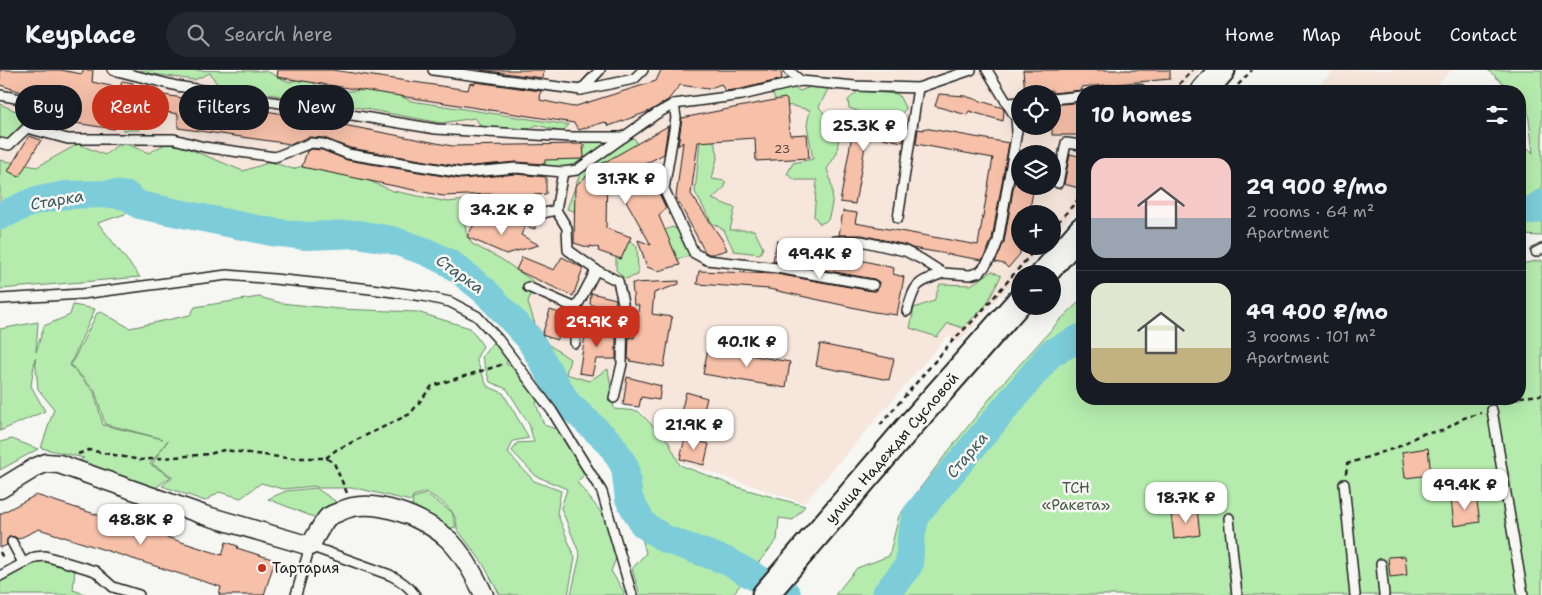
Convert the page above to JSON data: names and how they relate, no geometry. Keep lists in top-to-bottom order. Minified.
{"streets":{"main road":["улица Надежды Сусловой"]},"water":["Старка"],"parks":["ТСН «Ракета»"],"places":["Тартария"],"house_numbers":["23"],"page":{"header":"Keyplace","search":"Search here","nav":["Home","Map","About","Contact"],"map_buttons":["+","−"],"chip":["Buy","Rent","Filters","New"],"heading":"10 homes","price":["25.3K ₽","31.7K ₽","34.2K ₽","49.4K ₽","29.9K ₽","40.1K ₽","21.9K ₽","49.4K ₽","18.7K ₽","48.8K ₽"],"list":[{"name":"29 900 ₽/mo","note":"2 rooms · 64 m² · Apartment"},{"name":"49 400 ₽/mo","note":"3 rooms · 101 m² · Apartment"}]}}
